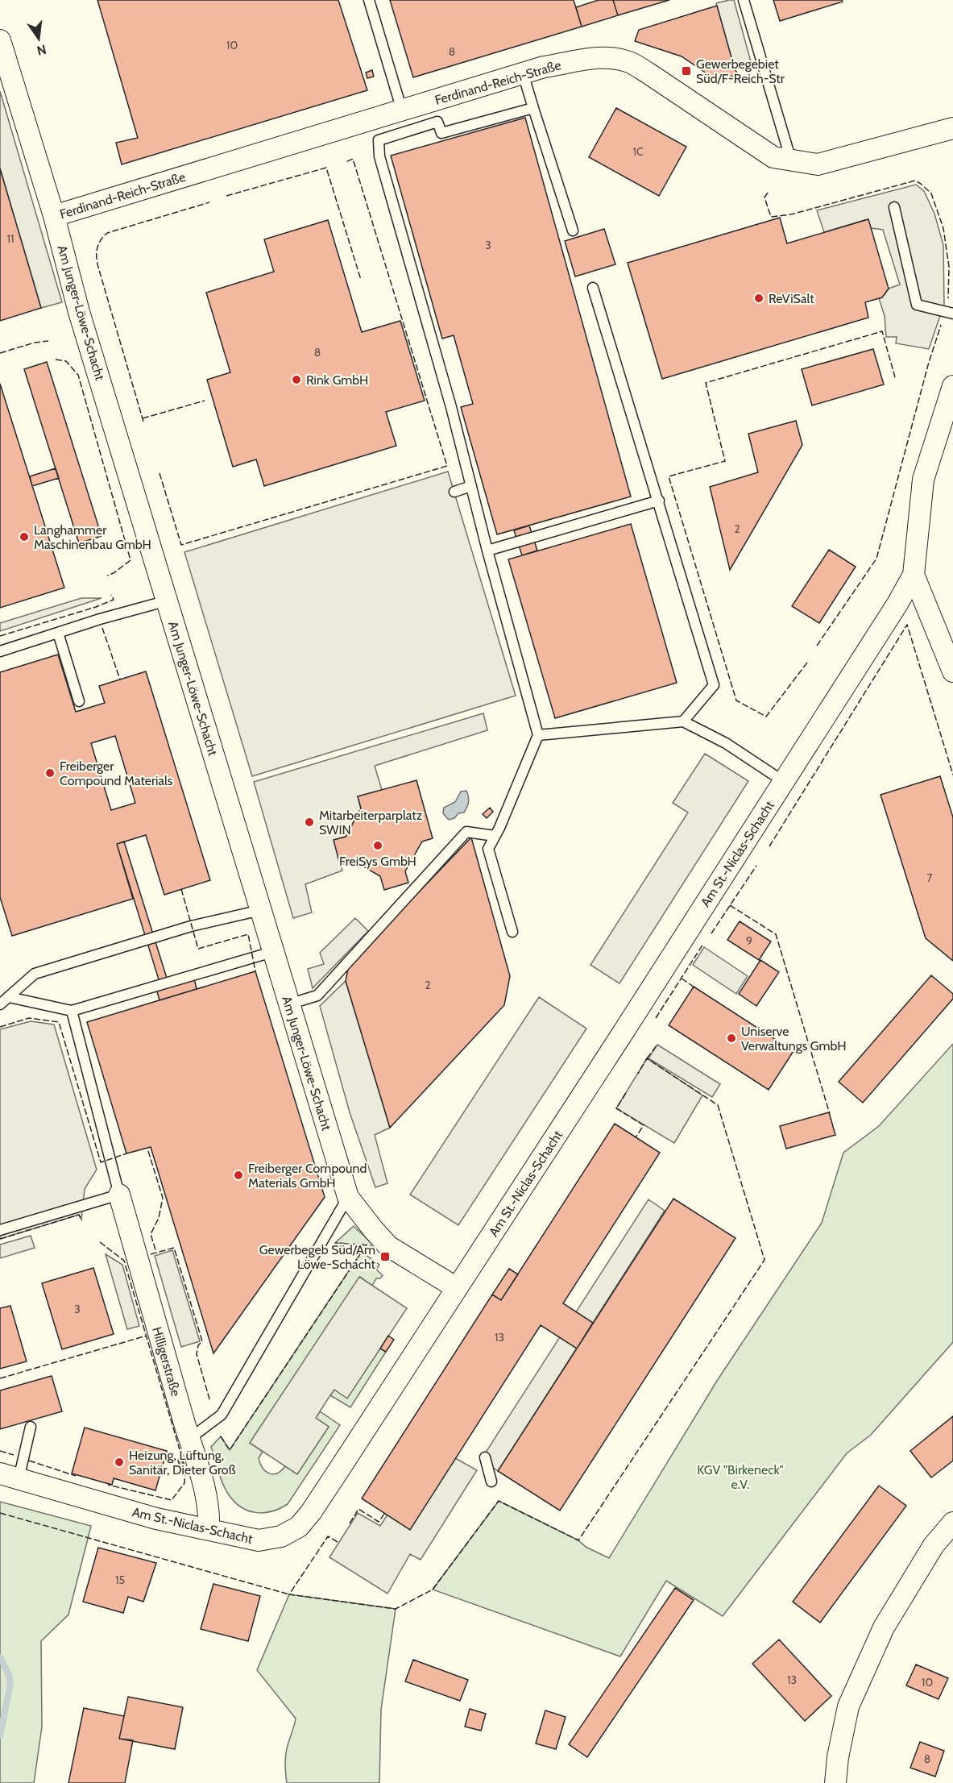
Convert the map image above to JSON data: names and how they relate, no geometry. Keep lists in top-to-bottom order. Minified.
{"streets":{"street":["Ferdinand-Reich-Straße","Am Junger-Löwe-Schacht","Am St.-Niclas-Schacht","Hilligerstraße"]},"crossings":[["Ferdinand-Reich-Straße","Am Junger-Löwe-Schacht"],["Am Junger-Löwe-Schacht","Am St.-Niclas-Schacht"],["Am St.-Niclas-Schacht","Hilligerstraße"]],"parks":["KGV \"Birkeneck\" e.V."],"places":{"transit":["Gewerbegebiet Süd/F-Reich-Str","Gewerbegeb Süd/Am Löwe-Schacht"],"other":["ReViSalt","Rink GmbH","Langhammer Maschinenbau GmbH","Freiberger Compound Materials","Mitarbeiterparplatz SWIN","FreiSys GmbH","Uniserve Verwaltungs GmbH","Freiberger Compound Materials GmbH","Heizung, Lüftung, Sanitär, Dieter Groß"]},"house_numbers":["10","8","1C","11","3","8","2","7","9","2","3","13","15","13","10","8"],"north":"bottom"}
